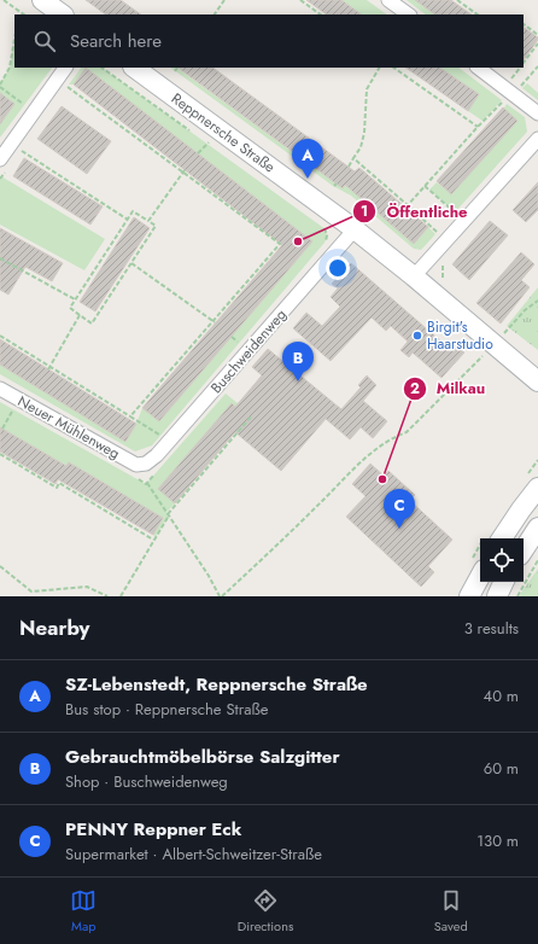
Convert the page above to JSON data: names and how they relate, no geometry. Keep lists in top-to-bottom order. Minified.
{"streets":{"street":["Reppnersche Straße","Buschweidenweg","Neuer Mühlenweg"]},"crossings":[["Reppnersche Straße","Buschweidenweg"],["Buschweidenweg","Neuer Mühlenweg"]],"places":["Öffentliche","Birgit's Haarstudio","Milkau"],"page":{"search":"Search here","pins":["A","B","C"],"heading":["Nearby","3 results"],"list":[{"mark":"A","name":"SZ-Lebenstedt, Reppnersche Straße","note":"Bus stop · Reppnersche Straße","value":"40 m"},{"mark":"B","name":"Gebrauchtmöbelbörse Salzgitter","note":"Shop · Buschweidenweg","value":"60 m"},{"mark":"C","name":"PENNY Reppner Eck","note":"Supermarket · Albert-Schweitzer-Straße","value":"130 m"}],"nav":["Map","Directions","Saved"]}}
